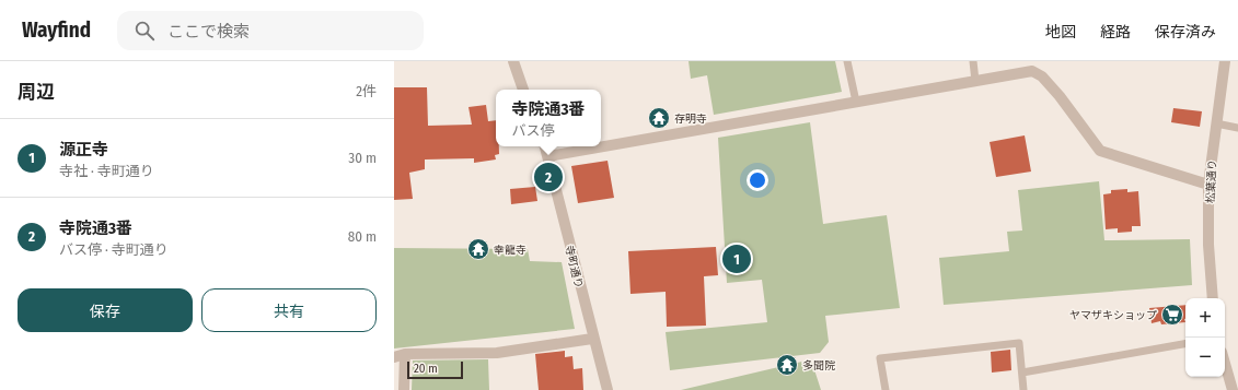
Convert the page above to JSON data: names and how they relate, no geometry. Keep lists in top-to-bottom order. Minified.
{"streets":{"street":["松葉通り","寺町通り"]},"places":{"temple":["存明寺","幸龍寺","多聞院"],"supermarket":["ヤマザキショップ"]},"scale_bar":"20 m","page":{"header":"Wayfind","search":"ここで検索","nav":["地図","経路","保存済み"],"heading":["周辺","2件"],"popup":["寺院通3番","バス停"],"list":[{"mark":"1","name":"源正寺","note":"寺社 · 寺町通り","value":"30 m"},{"mark":"2","name":"寺院通3番","note":"バス停 · 寺町通り","value":"80 m"}],"pins":["2","1"],"buttons":["保存","共有"],"map_buttons":["+","−"],"scale":"20 m"}}
